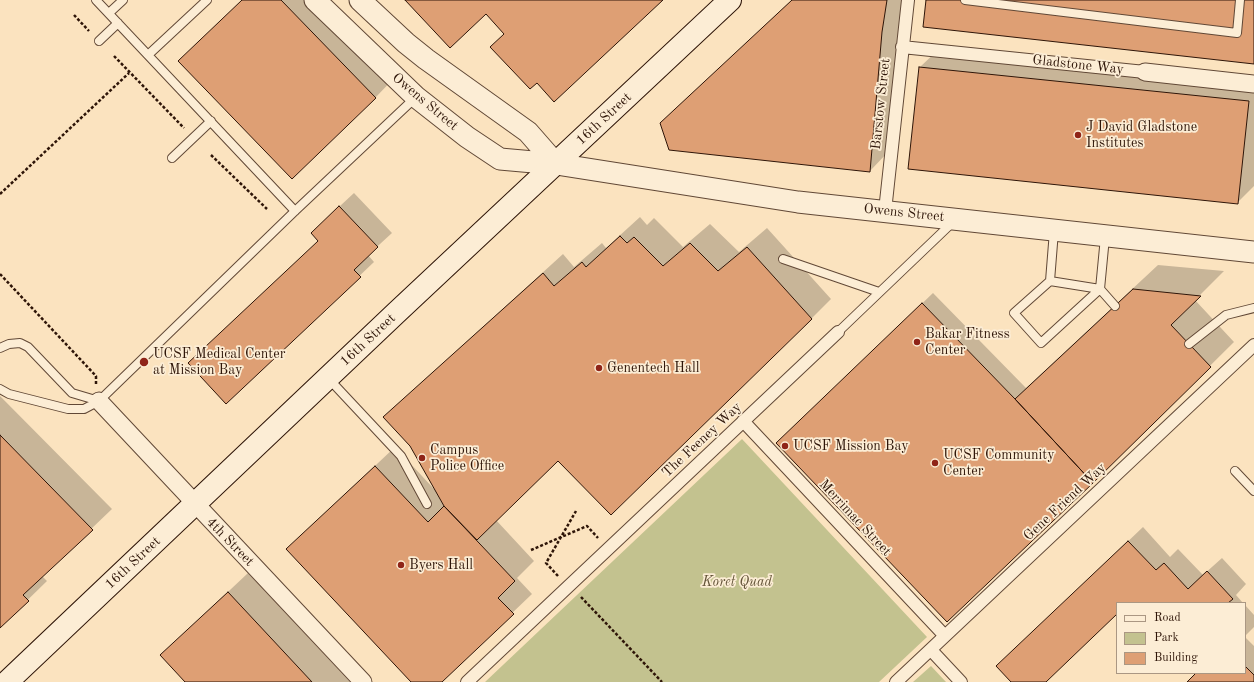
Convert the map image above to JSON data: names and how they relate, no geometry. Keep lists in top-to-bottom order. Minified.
{"streets":{"main road":["16th Street"],"street":["Gladstone Way","Owens Street","Barstow Street","The Feeney Way","Gene Friend Way","Merrimac Street","4th Street"]},"crossings":[["Gladstone Way","Barstow Street"],["Owens Street","Barstow Street"],["Owens Street","16th Street"],["Owens Street","The Feeney Way"],["16th Street","4th Street"],["The Feeney Way","Merrimac Street"],["Gene Friend Way","Merrimac Street"]],"parks":["Koret Quad"],"places":["J David Gladstone Institutes","Bakar Fitness Center","UCSF Medical Center at Mission Bay","Genentech Hall","UCSF Mission Bay","Campus Police Office","UCSF Community Center","Byers Hall"],"legend":["Road","Park","Building"]}
